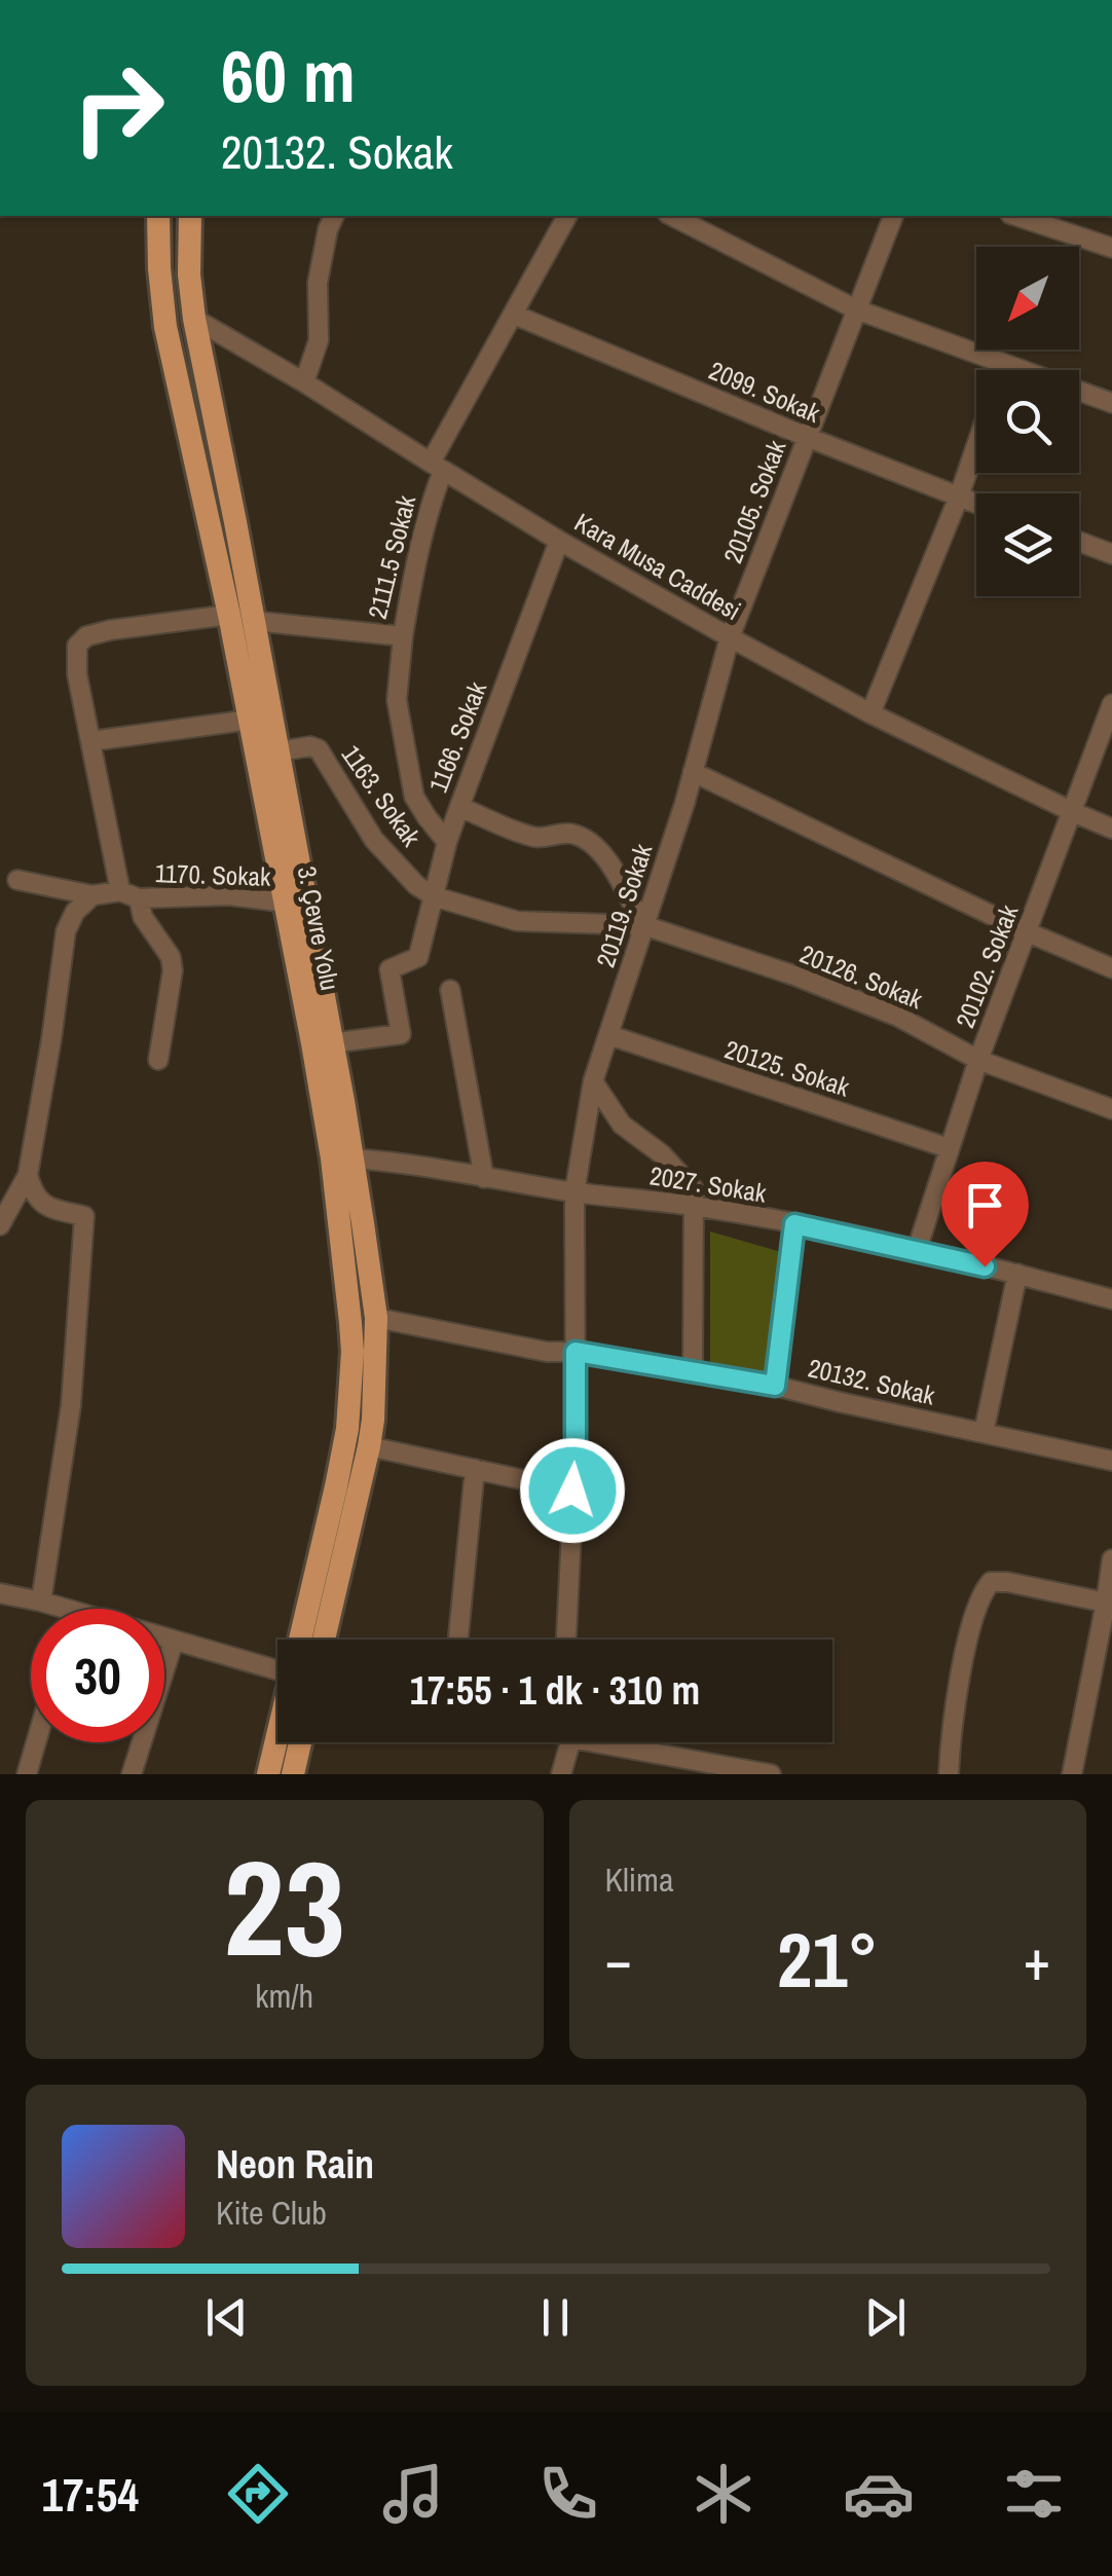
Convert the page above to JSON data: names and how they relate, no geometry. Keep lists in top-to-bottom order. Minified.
{"streets":{"main road":["3. Çevre Yolu"],"street":["2099. Sokak","20105. Sokak","2111.5 Sokak","Kara Musa Caddesi","1166. Sokak","1163. Sokak","1170. Sokak","20119. Sokak","20102. Sokak","20126. Sokak","20125. Sokak","2027. Sokak","20132. Sokak"]},"crossings":[["2099. Sokak","20105. Sokak"],["2099. Sokak","2111.5 Sokak"],["20105. Sokak","Kara Musa Caddesi"],["20105. Sokak","20119. Sokak"],["2111.5 Sokak","Kara Musa Caddesi"],["2111.5 Sokak","3. Çevre Yolu"],["Kara Musa Caddesi","1166. Sokak"],["Kara Musa Caddesi","20119. Sokak"],["Kara Musa Caddesi","3. Çevre Yolu"],["Kara Musa Caddesi","20102. Sokak"],["1166. Sokak","1163. Sokak"],["1166. Sokak","3. Çevre Yolu"],["1166. Sokak","20126. Sokak"],["1163. Sokak","3. Çevre Yolu"],["1163. Sokak","20126. Sokak"],["1170. Sokak","3. Çevre Yolu"],["20119. Sokak","20126. Sokak"],["20119. Sokak","20125. Sokak"],["20119. Sokak","2027. Sokak"],["20119. Sokak","20132. Sokak"],["3. Çevre Yolu","2027. Sokak"],["3. Çevre Yolu","20132. Sokak"],["20102. Sokak","20126. Sokak"],["20102. Sokak","20125. Sokak"],["20102. Sokak","2027. Sokak"]],"north":"bottom left","page":{"turn":["60 m","20132. Sokak"],"limit":"30","trip":"17:55 · 1 dk · 310 m","tile":[["23","km/h"],"Klima"],"heat":["−","21°","+"],"song":["Neon Rain","Kite Club"],"tabs":"17:54"}}
